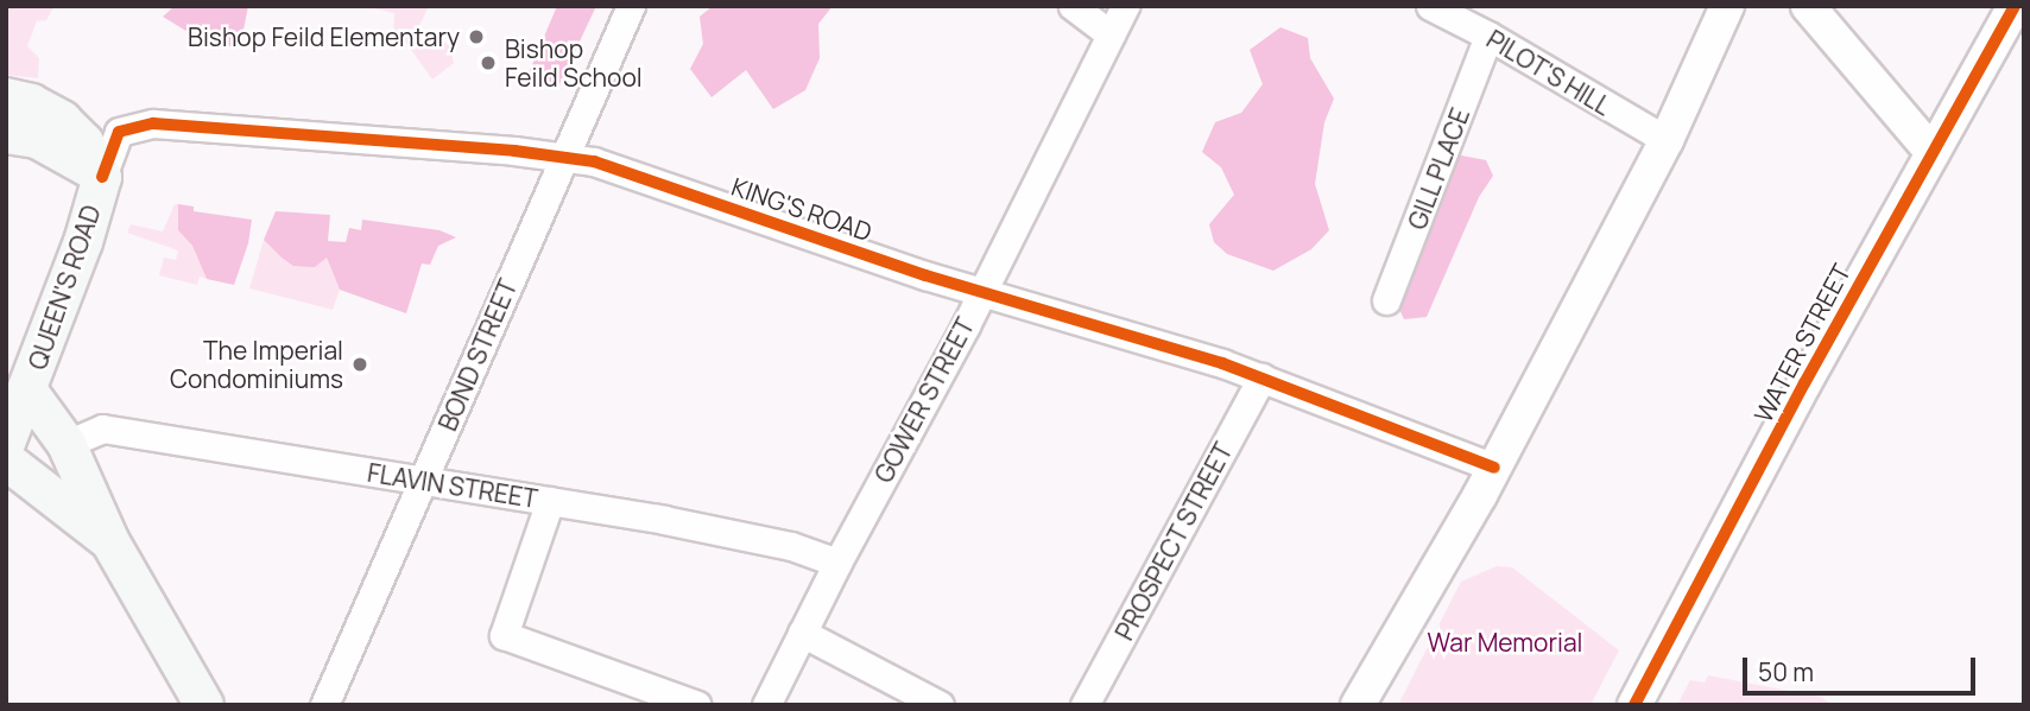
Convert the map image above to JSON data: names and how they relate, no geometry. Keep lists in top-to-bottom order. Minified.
{"streets":{"main road":["QUEEN'S ROAD"],"street":["PILOT'S HILL","GILL PLACE","KING'S ROAD","WATER STREET","BOND STREET","GOWER STREET","FLAVIN STREET","PROSPECT STREET"]},"crossings":[["PILOT'S HILL","GILL PLACE"],["KING'S ROAD","QUEEN'S ROAD"],["KING'S ROAD","BOND STREET"],["KING'S ROAD","GOWER STREET"],["KING'S ROAD","PROSPECT STREET"],["BOND STREET","FLAVIN STREET"],["GOWER STREET","FLAVIN STREET"]],"parks":["War Memorial"],"places":["Bishop Feild Elementary","Bishop Feild School","The Imperial Condominiums"],"scale_bar":"50 m"}
